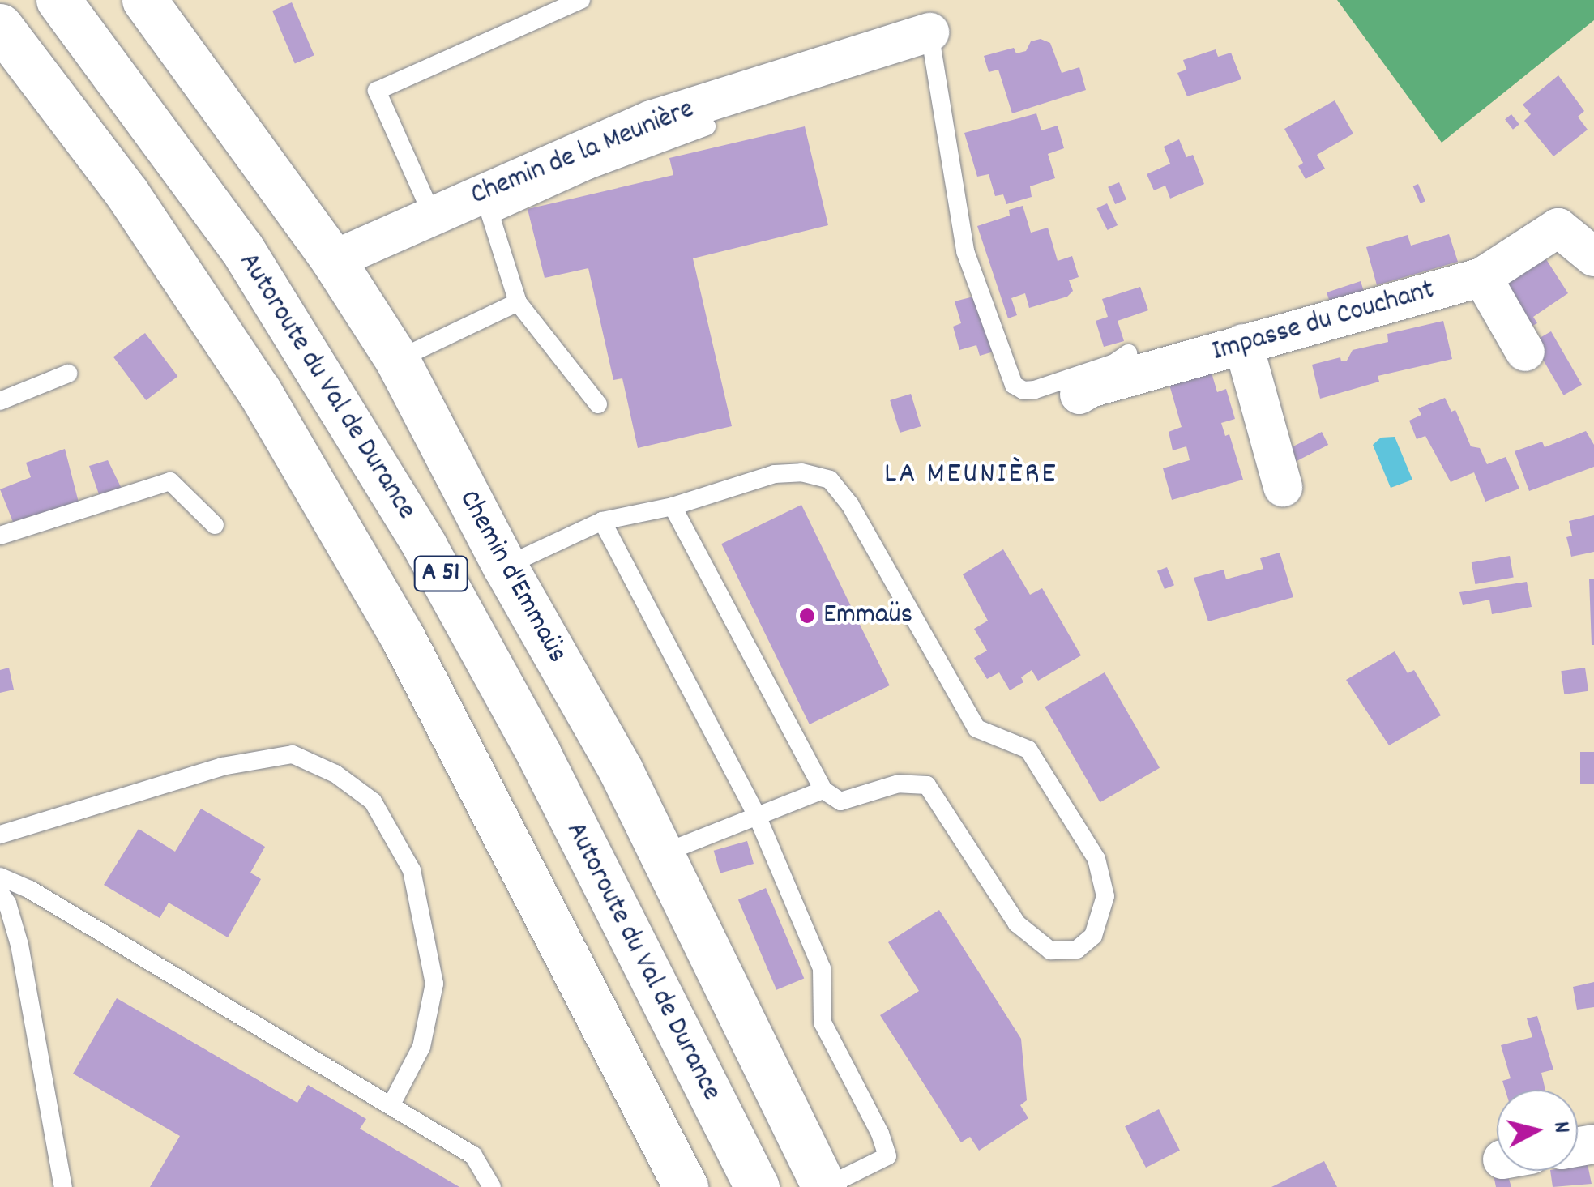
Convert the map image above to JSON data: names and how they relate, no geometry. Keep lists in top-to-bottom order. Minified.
{"streets":{"main road":["Autoroute du Val de Durance","A 51","Chemin d'Emmaüs"],"street":["Chemin de la Meunière","Impasse du Couchant"]},"crossings":[["Chemin de la Meunière","Chemin d'Emmaüs"]],"districts":["LA MEUNIÈRE"],"places":["Emmaüs"],"north":"right"}
